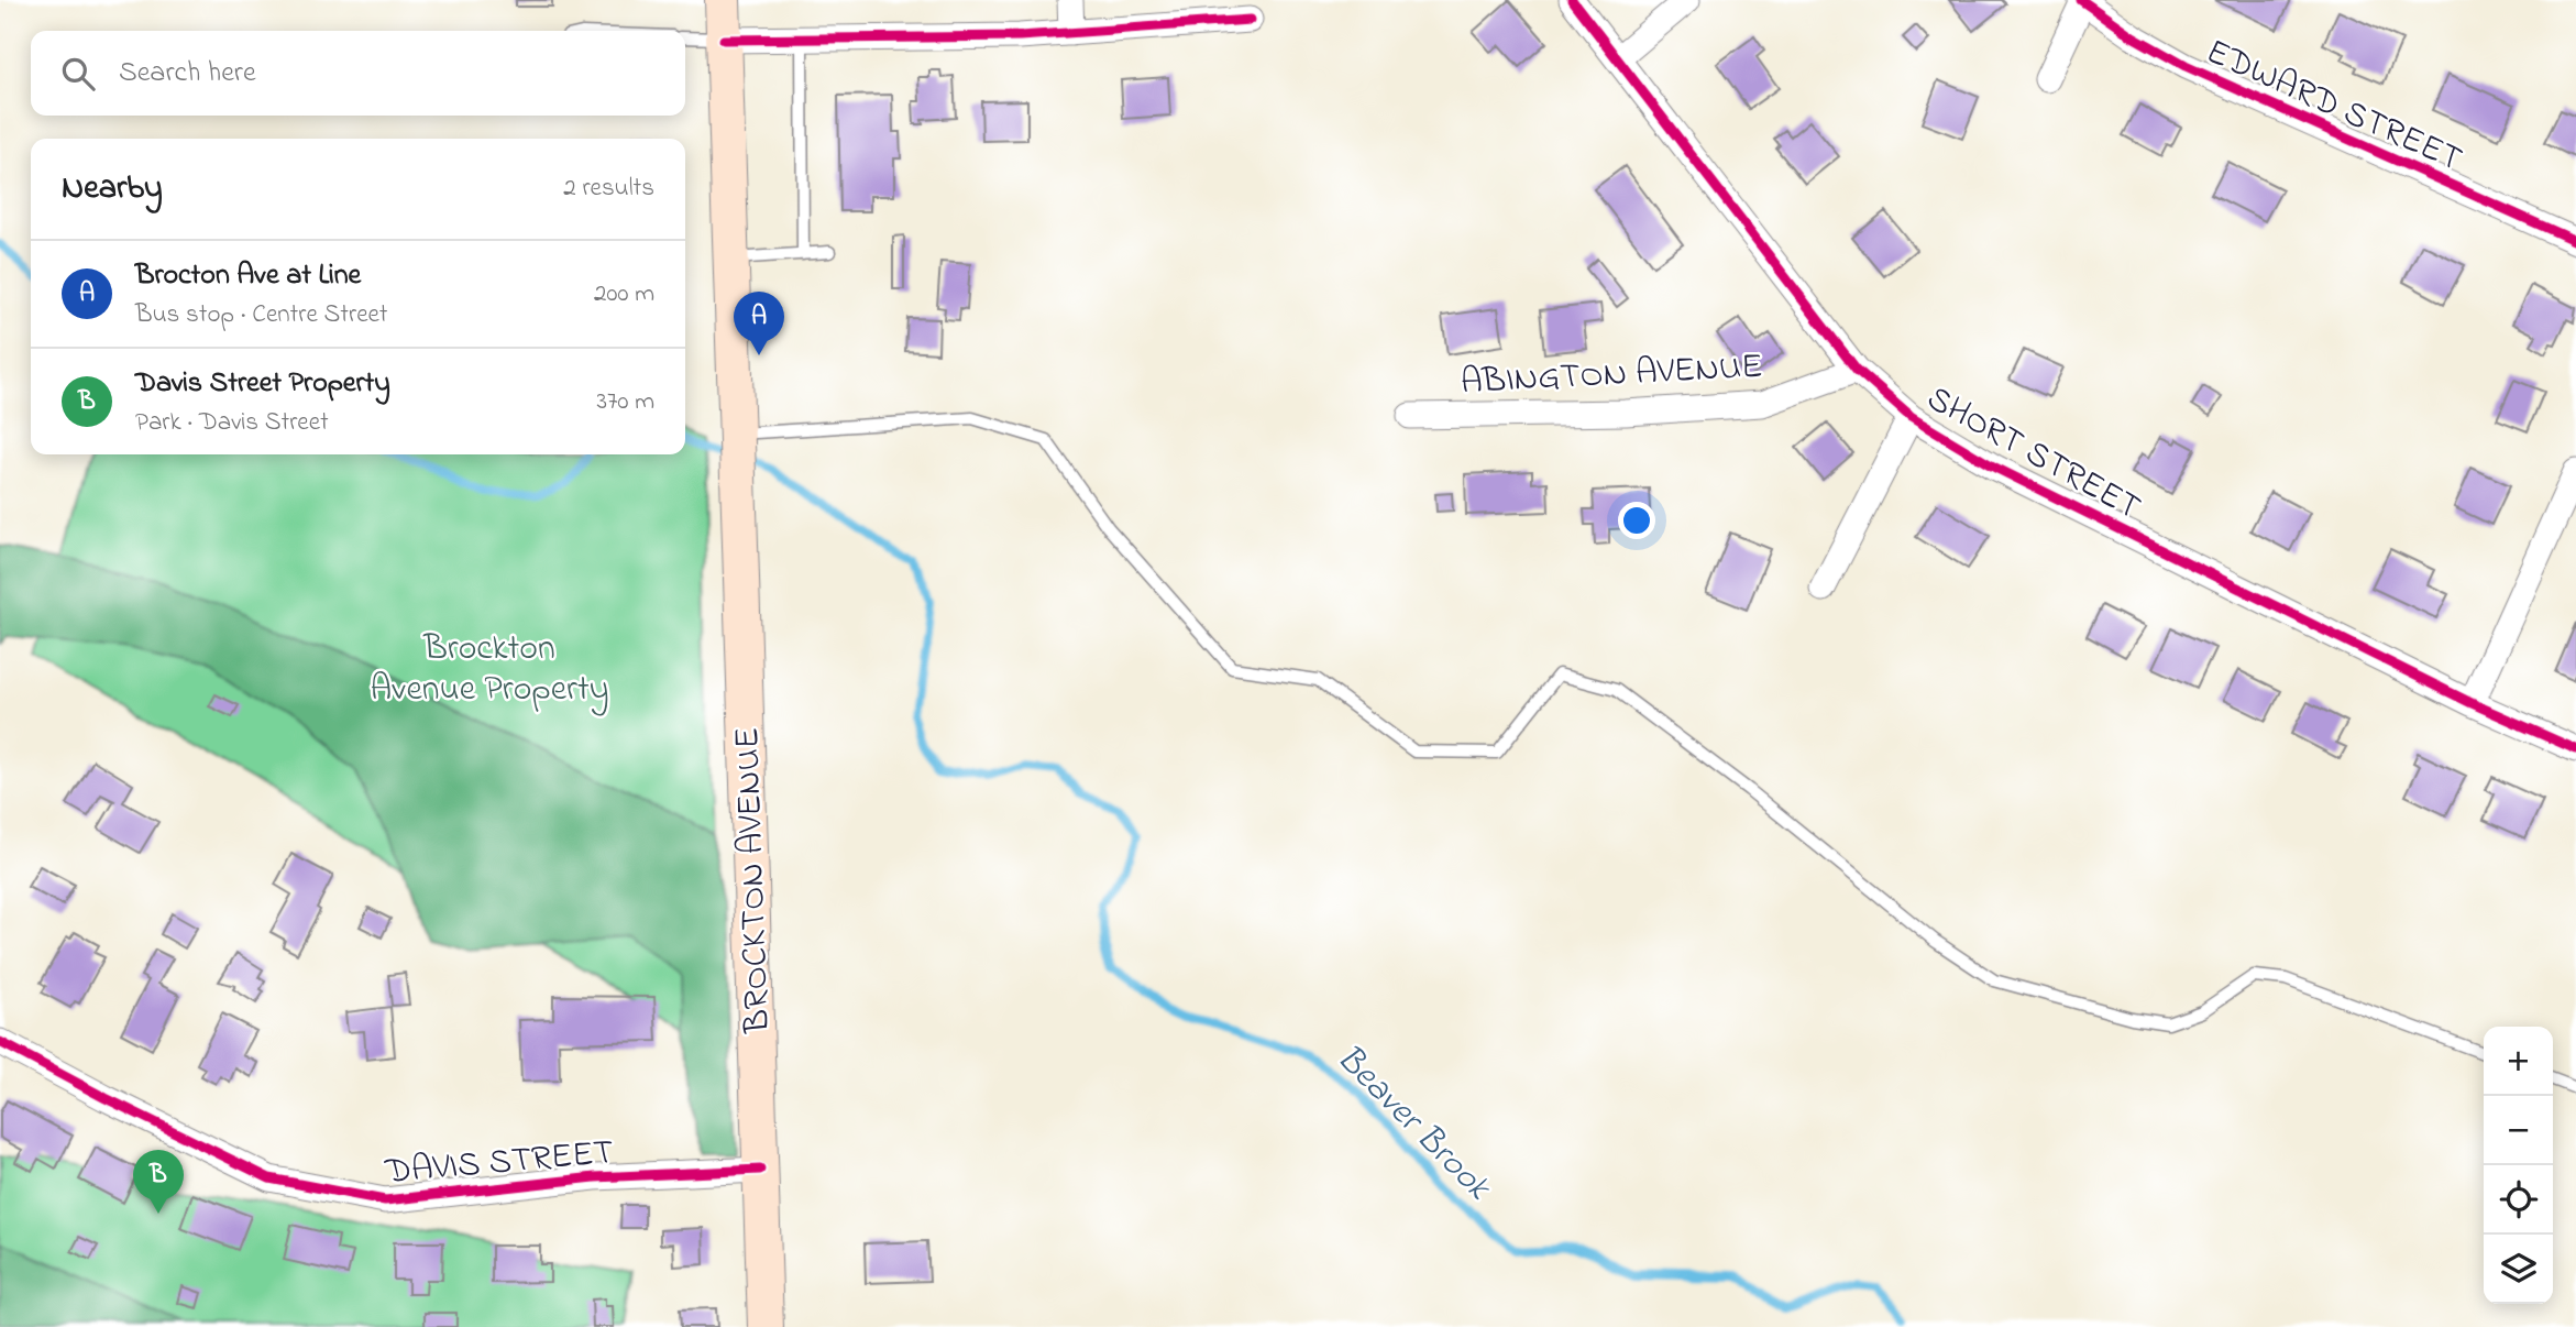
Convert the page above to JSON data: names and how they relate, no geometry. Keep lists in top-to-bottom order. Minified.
{"streets":{"main road":["BROCKTON AVENUE"],"street":["EDWARD STREET","ABINGTON AVENUE","SHORT STREET","DAVIS STREET"]},"crossings":[["ABINGTON AVENUE","SHORT STREET"],["BROCKTON AVENUE","DAVIS STREET"]],"water":["Beaver Brook"],"parks":["Brockton Avenue Property"],"page":{"search":"Search here","heading":["Nearby","2 results"],"list":[{"mark":"A","name":"Brocton Ave at Line","note":"Bus stop · Centre Street","value":"200 m"},{"mark":"B","name":"Davis Street Property","note":"Park · Davis Street","value":"370 m"}],"pins":["A","B"],"map_buttons":["+","−"]}}
